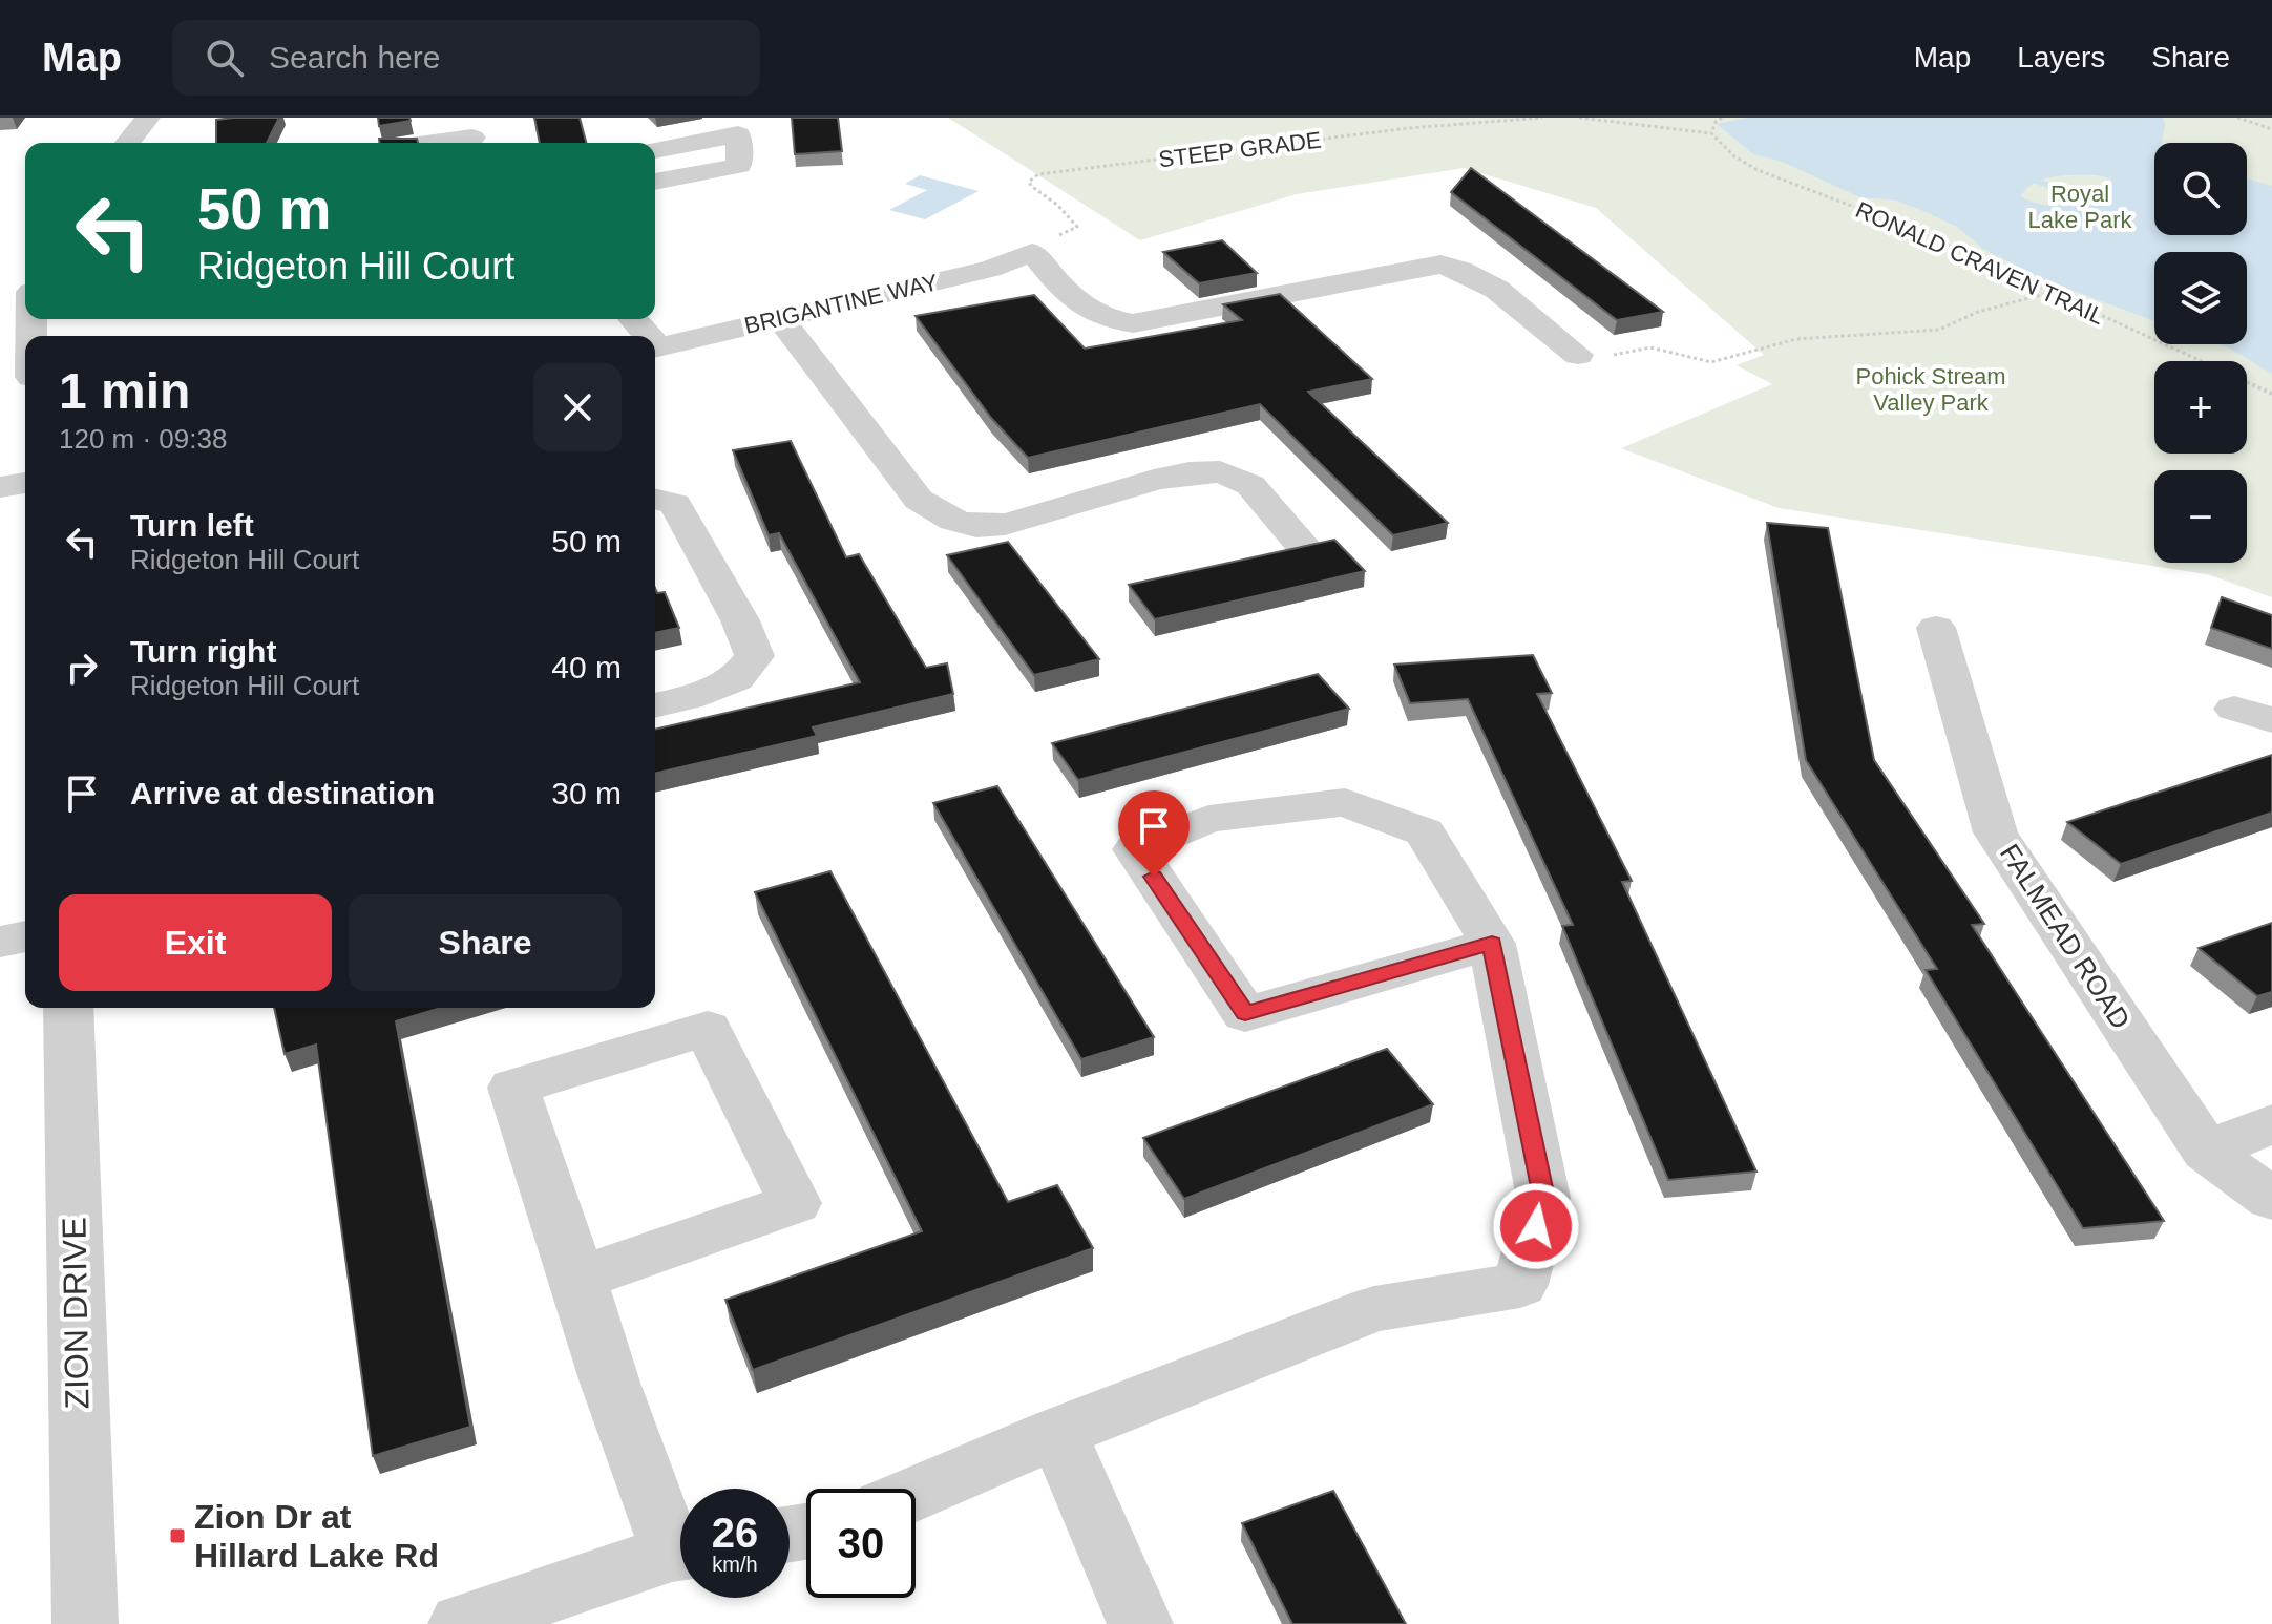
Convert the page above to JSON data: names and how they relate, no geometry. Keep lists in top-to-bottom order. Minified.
{"streets":{"street":["BRIGANTINE WAY","FALMEAD ROAD","ZION DRIVE"],"path":["STEEP GRADE","RONALD CRAVEN TRAIL"]},"crossings":[["STEEP GRADE","BRIGANTINE WAY"]],"parks":["Royal Lake Park","Pohick Stream Valley Park"],"places":{"transit":["Zion Dr at Hillard Lake Rd"]},"page":{"header":"Map","search":"Search here","nav":["Map","Layers","Share"],"map_buttons":["+","−"],"turn":["50 m","Ridgeton Hill Court"],"heading":["1 min","120 m · 09:38"],"list":[{"name":"Turn left","note":"Ridgeton Hill Court","value":"50 m"},{"name":"Turn right","note":"Ridgeton Hill Court","value":"40 m"},{"name":"Arrive at destination","value":"30 m"}],"buttons":["Exit","Share"],"speed":"26 km/h","limit":"30"}}
